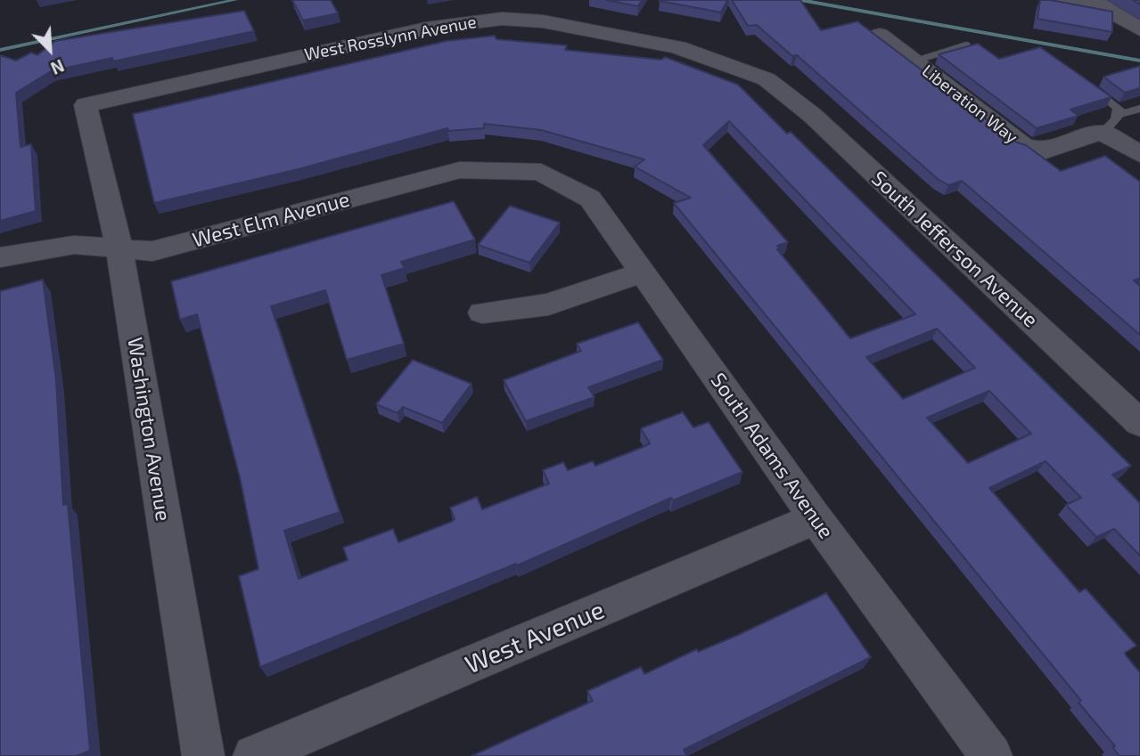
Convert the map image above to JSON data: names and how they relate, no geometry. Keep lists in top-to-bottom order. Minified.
{"streets":{"street":["West Rosslynn Avenue","Liberation Way","West Elm Avenue","South Jefferson Avenue","Washington Avenue","South Adams Avenue","West Avenue"]},"crossings":[["West Rosslynn Avenue","South Jefferson Avenue"],["West Rosslynn Avenue","Washington Avenue"],["West Elm Avenue","Washington Avenue"],["West Elm Avenue","South Adams Avenue"],["South Adams Avenue","West Avenue"]],"north":"bottom right"}
